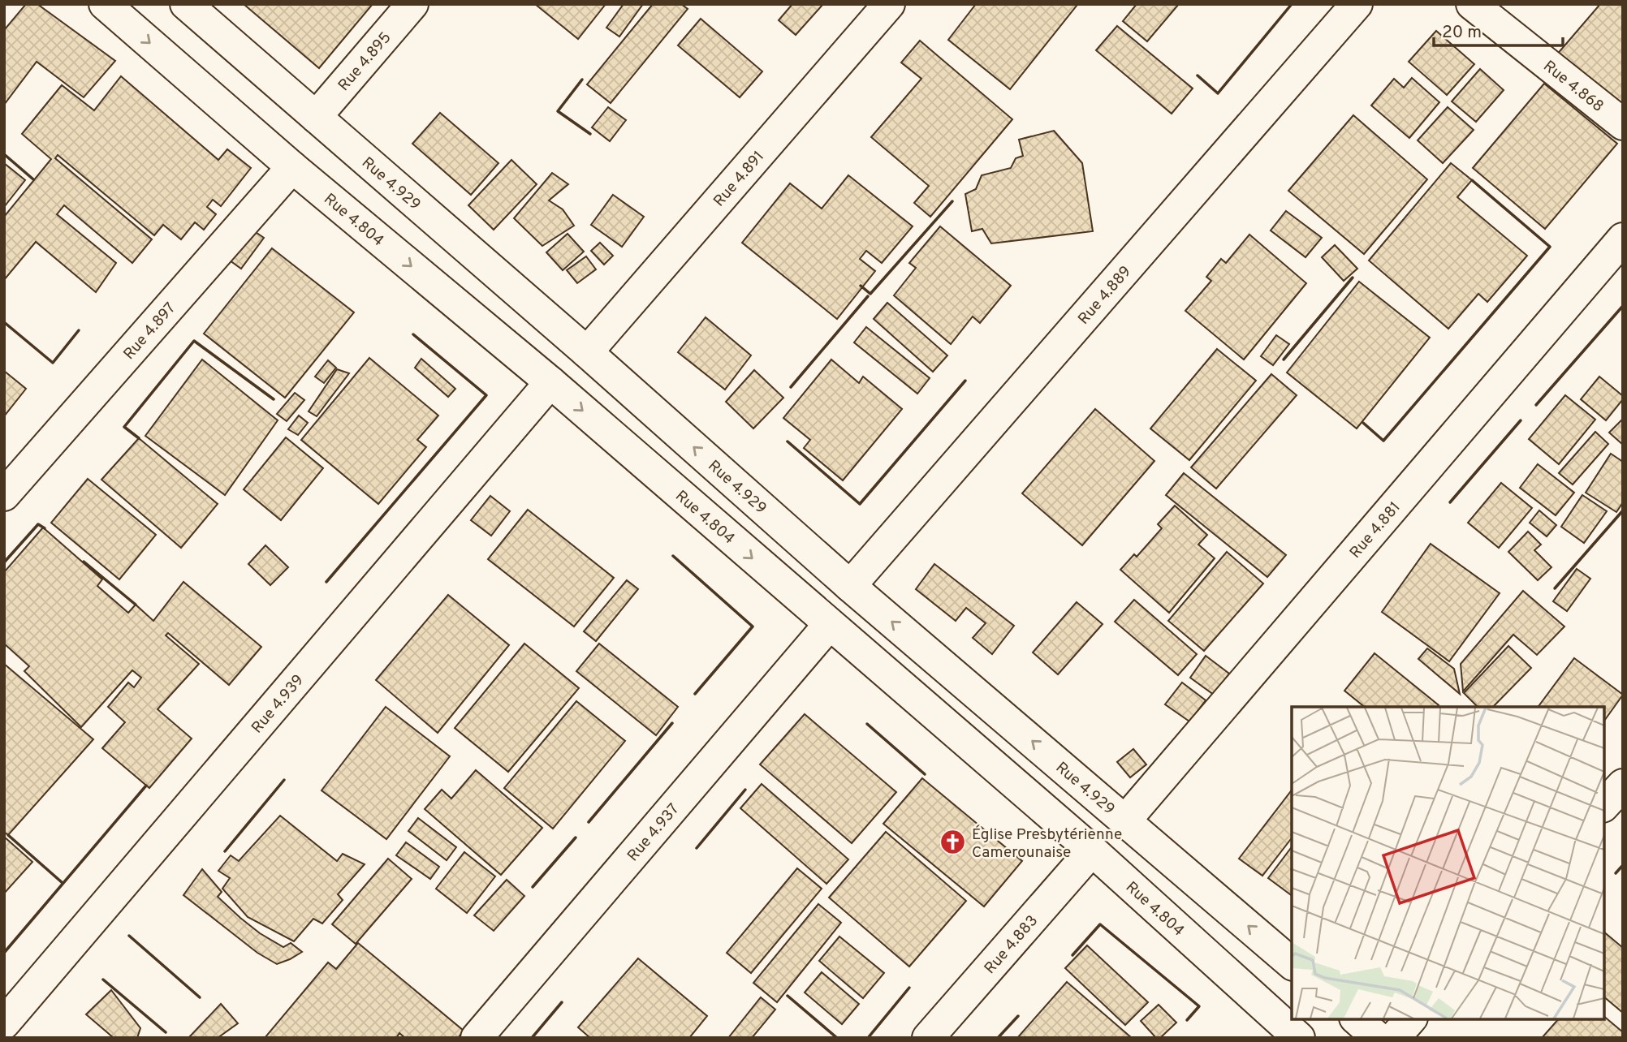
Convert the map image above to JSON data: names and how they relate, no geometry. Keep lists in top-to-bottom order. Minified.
{"streets":{"street":["Rue 4.895","Rue 4.868","Rue 4.891","Rue 4.929","Rue 4.804","Rue 4.889","Rue 4.897","Rue 4.881","Rue 4.939","Rue 4.937","Rue 4.883"]},"crossings":[["Rue 4.895","Rue 4.929"],["Rue 4.891","Rue 4.929"],["Rue 4.929","Rue 4.889"],["Rue 4.929","Rue 4.881"],["Rue 4.804","Rue 4.897"],["Rue 4.804","Rue 4.939"],["Rue 4.804","Rue 4.937"],["Rue 4.804","Rue 4.883"]],"one_way":["Rue 4.929","Rue 4.804"],"places":{"church":["Église Presbytérienne Camerounaise"]},"scale_bar":"20 m"}
